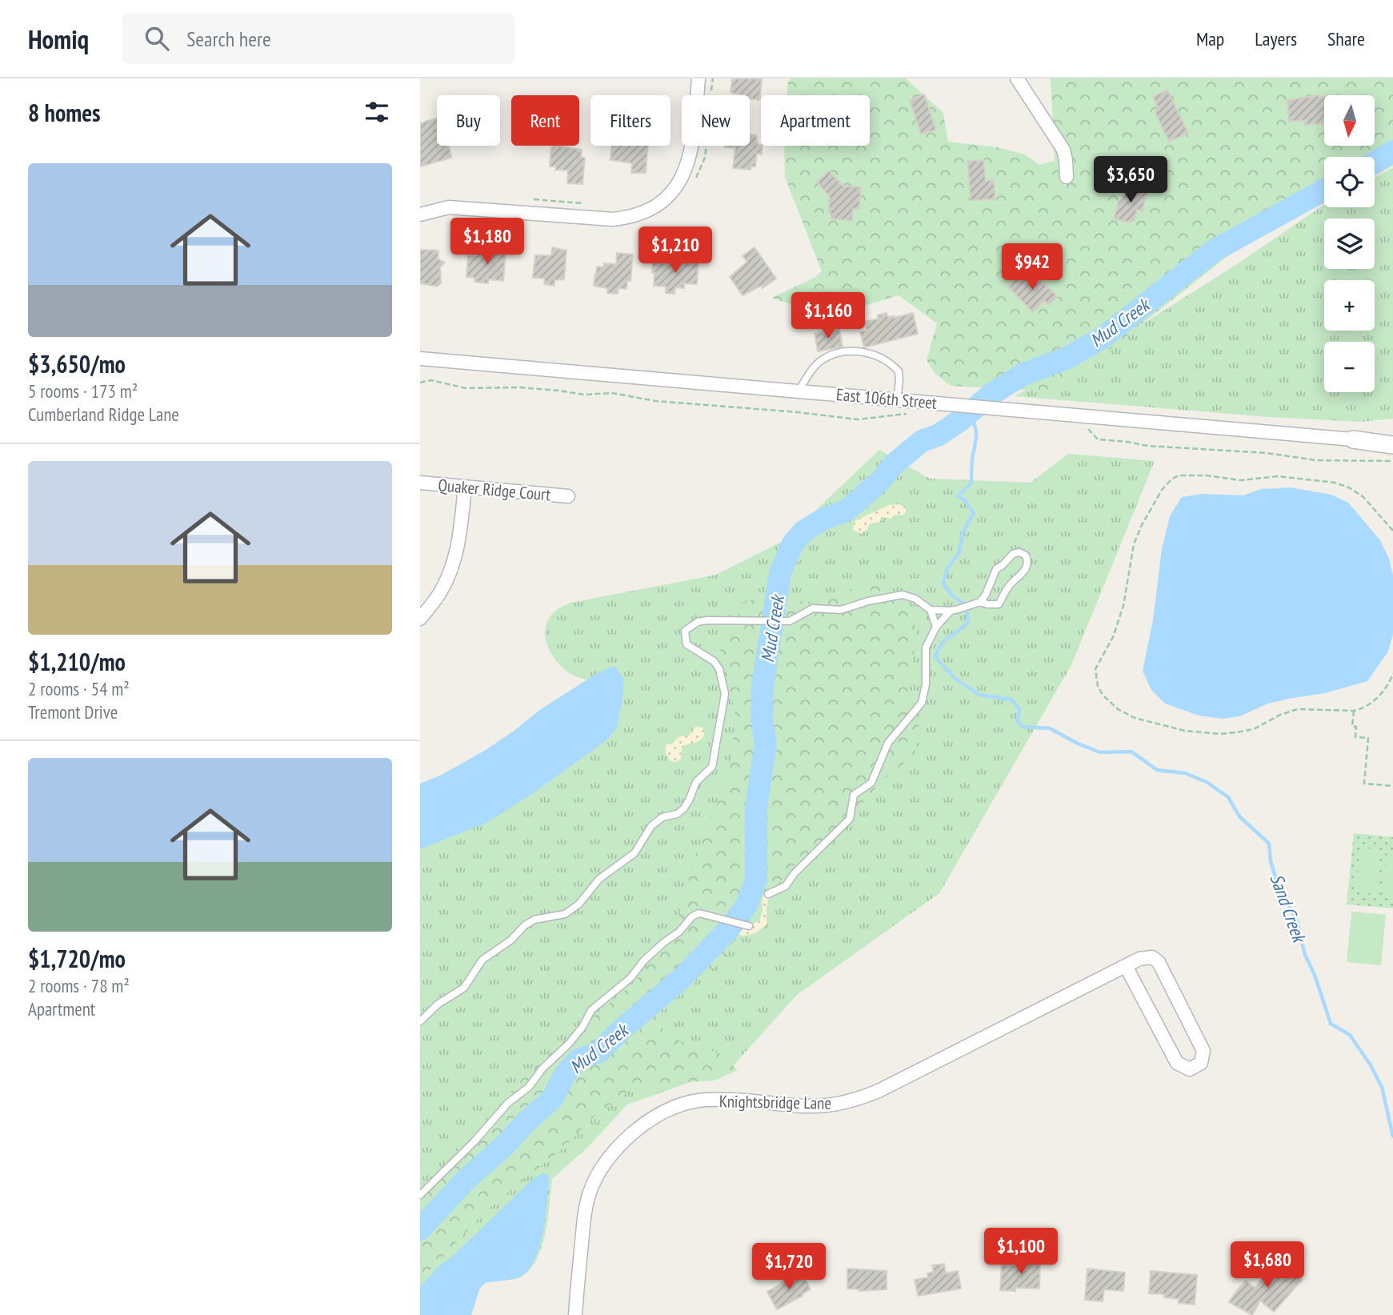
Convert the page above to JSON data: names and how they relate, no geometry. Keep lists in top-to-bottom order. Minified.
{"streets":{"street":["East 106th Street","Quaker Ridge Court","Knightsbridge Lane"]},"water":["Mud Creek","Sand Creek"],"north":"bottom","page":{"header":"Homiq","search":"Search here","nav":["Map","Layers","Share"],"heading":"8 homes","map_buttons":["+","−"],"chip":["Buy","Rent","Filters","New","Apartment"],"list":[{"name":"$3,650/mo","note":"5 rooms · 173 m² · Cumberland Ridge Lane"},{"name":"$1,210/mo","note":"2 rooms · 54 m² · Tremont Drive"},{"name":"$1,720/mo","note":"2 rooms · 78 m² · Apartment"}],"price":["$3,650","$1,180","$1,210","$942","$1,160","$1,100","$1,680","$1,720"]}}
